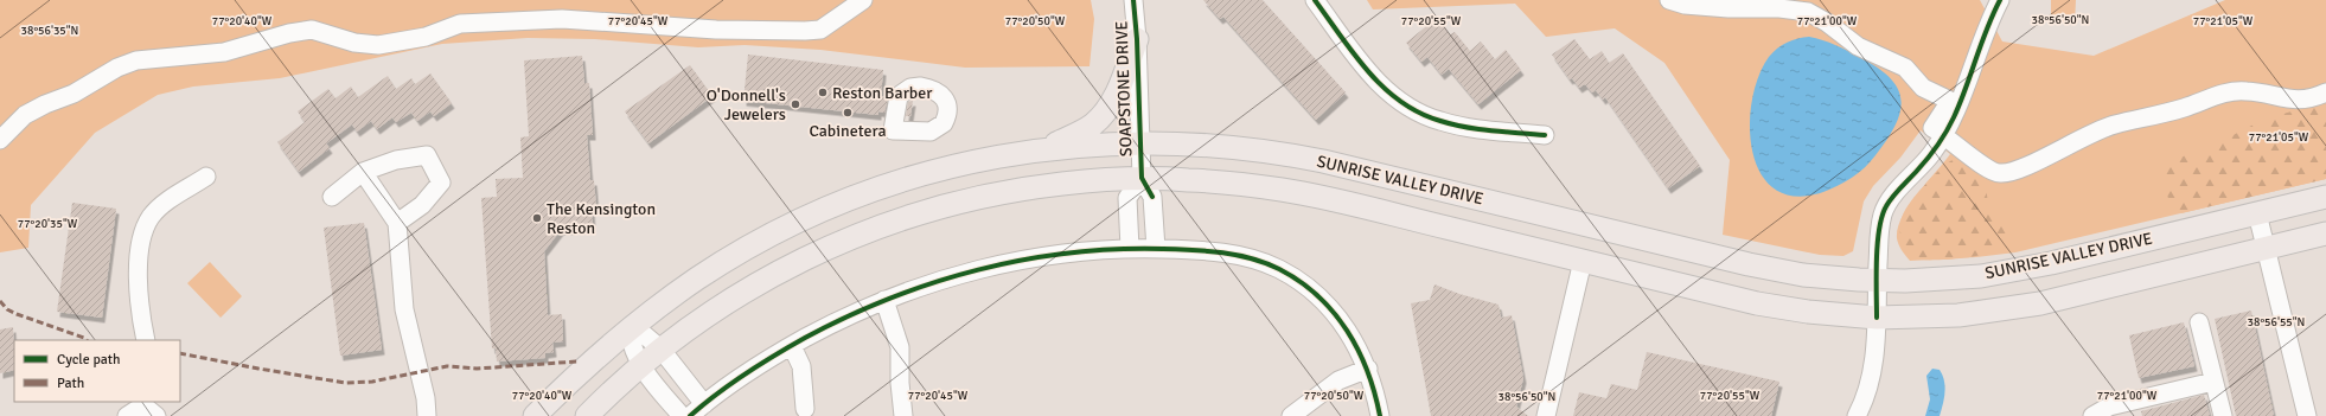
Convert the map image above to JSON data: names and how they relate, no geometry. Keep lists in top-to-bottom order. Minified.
{"streets":{"main road":["SUNRISE VALLEY DRIVE"],"street":["SOAPSTONE DRIVE"]},"crossings":[["SOAPSTONE DRIVE","SUNRISE VALLEY DRIVE"]],"places":["Reston Barber","O'Donnell's Jewelers","Cabinetera","The Kensington Reston"],"legend":["Cycle path","Path"],"coordinates":["38°56'50\"N","77°20'40\"W","77°20'45\"W","77°20'50\"W","77°21'00\"W","77°20'55\"W","77°21'05\"W","38°56'35\"N","77°20'35\"W","38°56'55\"N"]}
